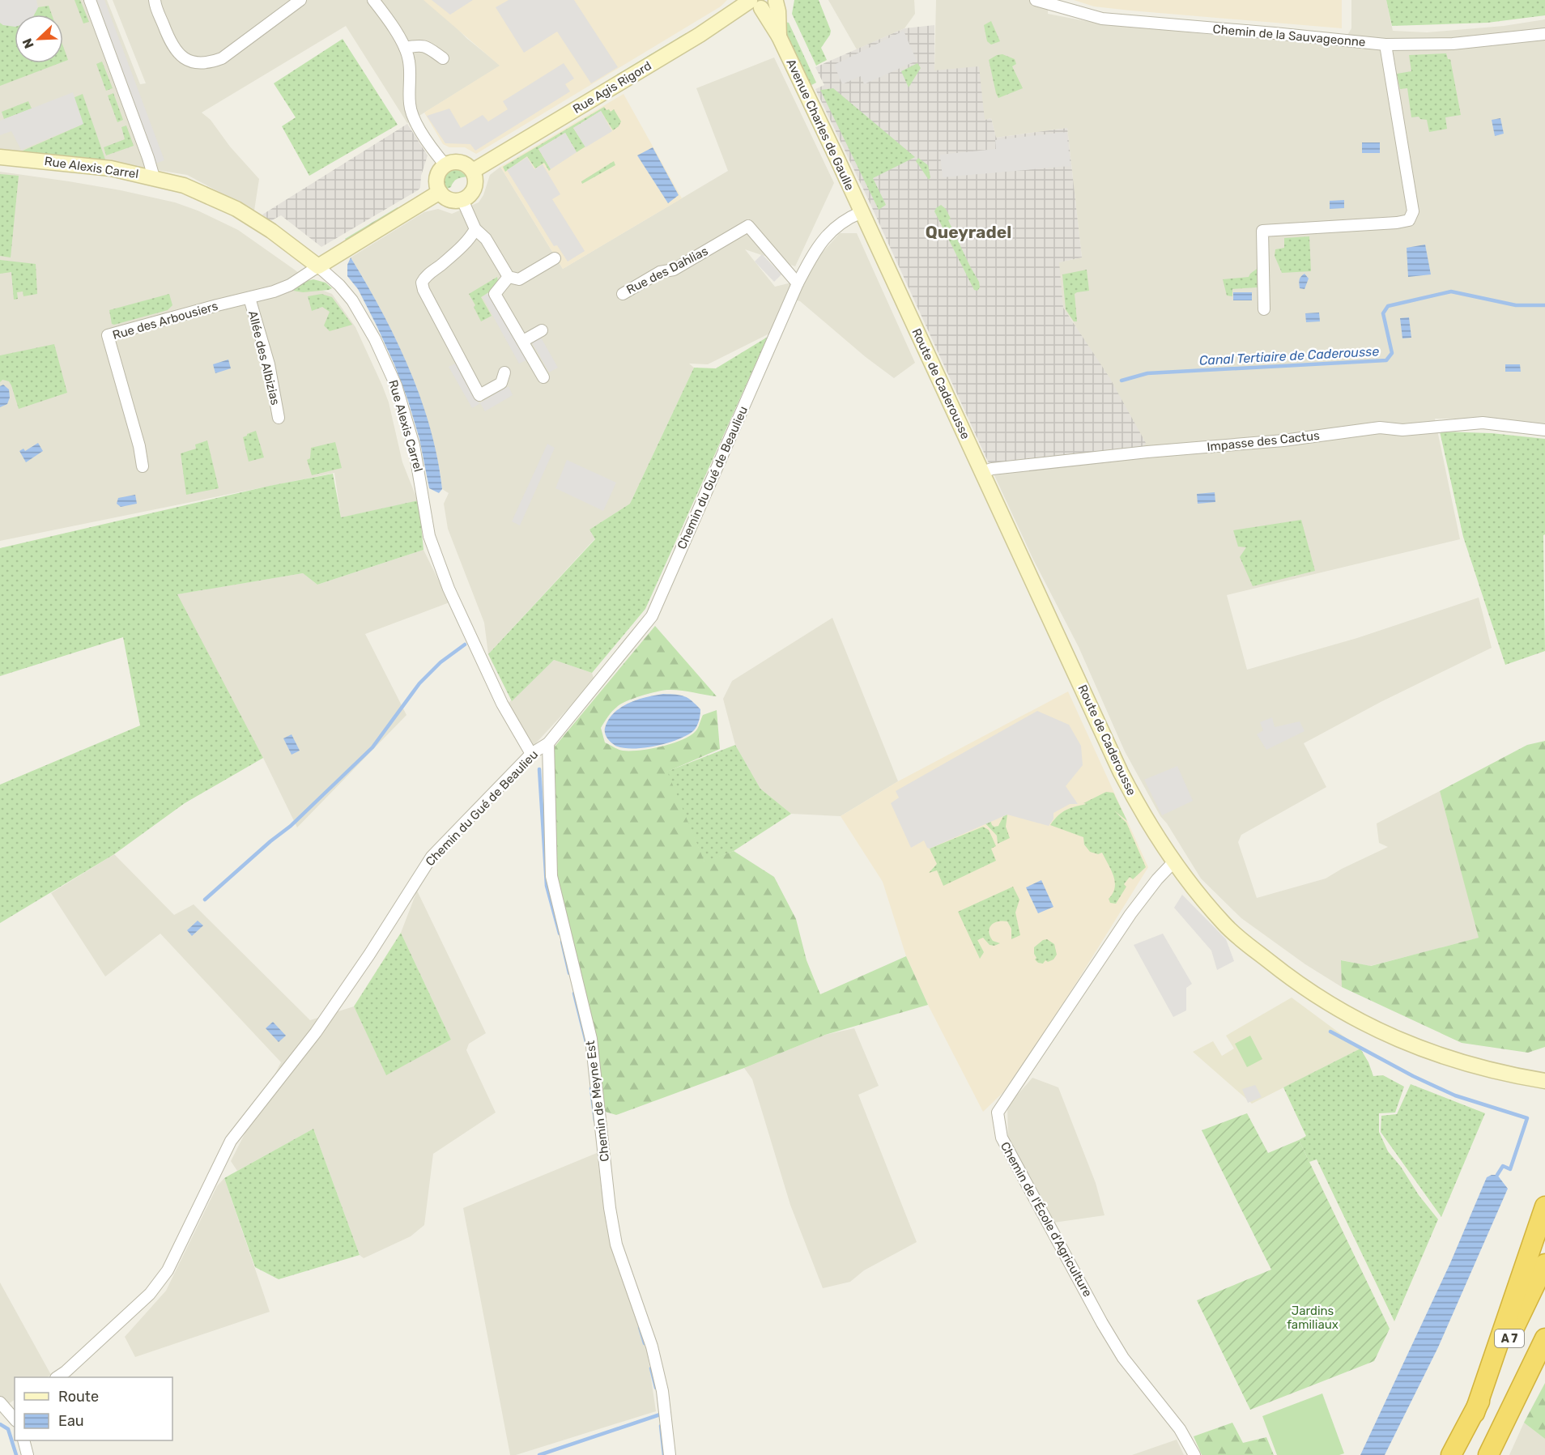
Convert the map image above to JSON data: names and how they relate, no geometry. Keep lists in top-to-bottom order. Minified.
{"streets":{"highway":["A 7"],"main road":["Rue Agis Rigord","Avenue Charles de Gaulle","Rue Alexis Carrel","Route de Caderousse"],"street":["Chemin de la Sauvageonne","Rue des Dahlias","Rue des Arbousiers","Allée des Albizias","Impasse des Cactus","Chemin du Gué de Beaulieu","Chemin de Meyne Est","Chemin de l'École d'Agriculture"]},"crossings":[["Rue Agis Rigord","Avenue Charles de Gaulle"],["Avenue Charles de Gaulle","Route de Caderousse"],["Avenue Charles de Gaulle","Chemin du Gué de Beaulieu"],["Rue Alexis Carrel","Rue des Arbousiers"],["Rue Alexis Carrel","Chemin du Gué de Beaulieu"],["Rue des Dahlias","Chemin du Gué de Beaulieu"],["Rue des Arbousiers","Allée des Albizias"],["Route de Caderousse","Impasse des Cactus"],["Route de Caderousse","Chemin du Gué de Beaulieu"],["Route de Caderousse","Chemin de l'École d'Agriculture"],["Chemin du Gué de Beaulieu","Chemin de Meyne Est"]],"districts":["Queyradel"],"water":["Canal Tertiaire de Caderousse"],"parks":["Jardins familiaux"],"legend":["Route","Eau"],"north":"bottom left"}
